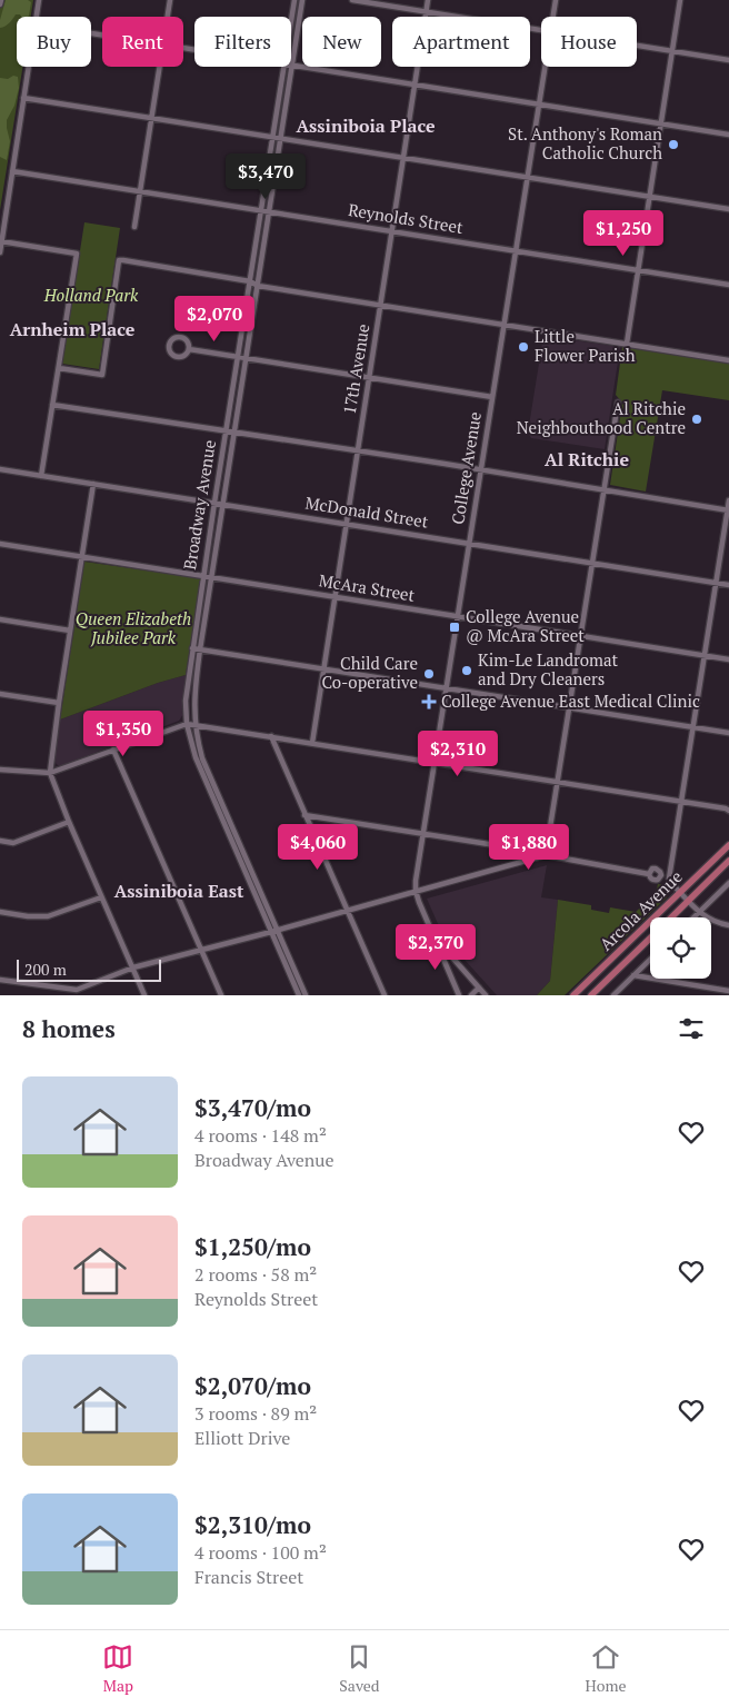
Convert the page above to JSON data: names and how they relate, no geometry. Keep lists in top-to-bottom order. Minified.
{"streets":{"main road":["Arcola Avenue"],"street":["Reynolds Street","17th Avenue","College Avenue","Broadway Avenue","McDonald Street","McAra Street"]},"crossings":[["Reynolds Street","17th Avenue"],["Reynolds Street","College Avenue"],["Reynolds Street","Broadway Avenue"],["17th Avenue","McDonald Street"],["17th Avenue","McAra Street"],["College Avenue","McDonald Street"],["College Avenue","McAra Street"],["Broadway Avenue","McDonald Street"],["Broadway Avenue","McAra Street"]],"districts":["Assiniboia Place","Arnheim Place","Al Ritchie","Assiniboia East"],"parks":["Holland Park","Queen Elizabeth Jubilee Park"],"places":{"other":["St. Anthony's Roman Catholic Church","Little Flower Parish","Al Ritchie Neighbouthood Centre","Kim-Le Landromat and Dry Cleaners","Child Care Co-operative"],"transit":["College Avenue @ McAra Street"],"health":["College Avenue East Medical Clinic"]},"scale_bar":"200 m","page":{"chip":["Buy","Rent","Filters","New","Apartment","House"],"price":["$3,470","$1,250","$2,070","$1,350","$2,310","$4,060","$1,880","$2,370"],"scale":"200 m","heading":"8 homes","list":[{"name":"$3,470/mo","note":"4 rooms · 148 m² · Broadway Avenue"},{"name":"$1,250/mo","note":"2 rooms · 58 m² · Reynolds Street"},{"name":"$2,070/mo","note":"3 rooms · 89 m² · Elliott Drive"},{"name":"$2,310/mo","note":"4 rooms · 100 m² · Francis Street"}],"tabs":["Map","Saved","Home"]}}
